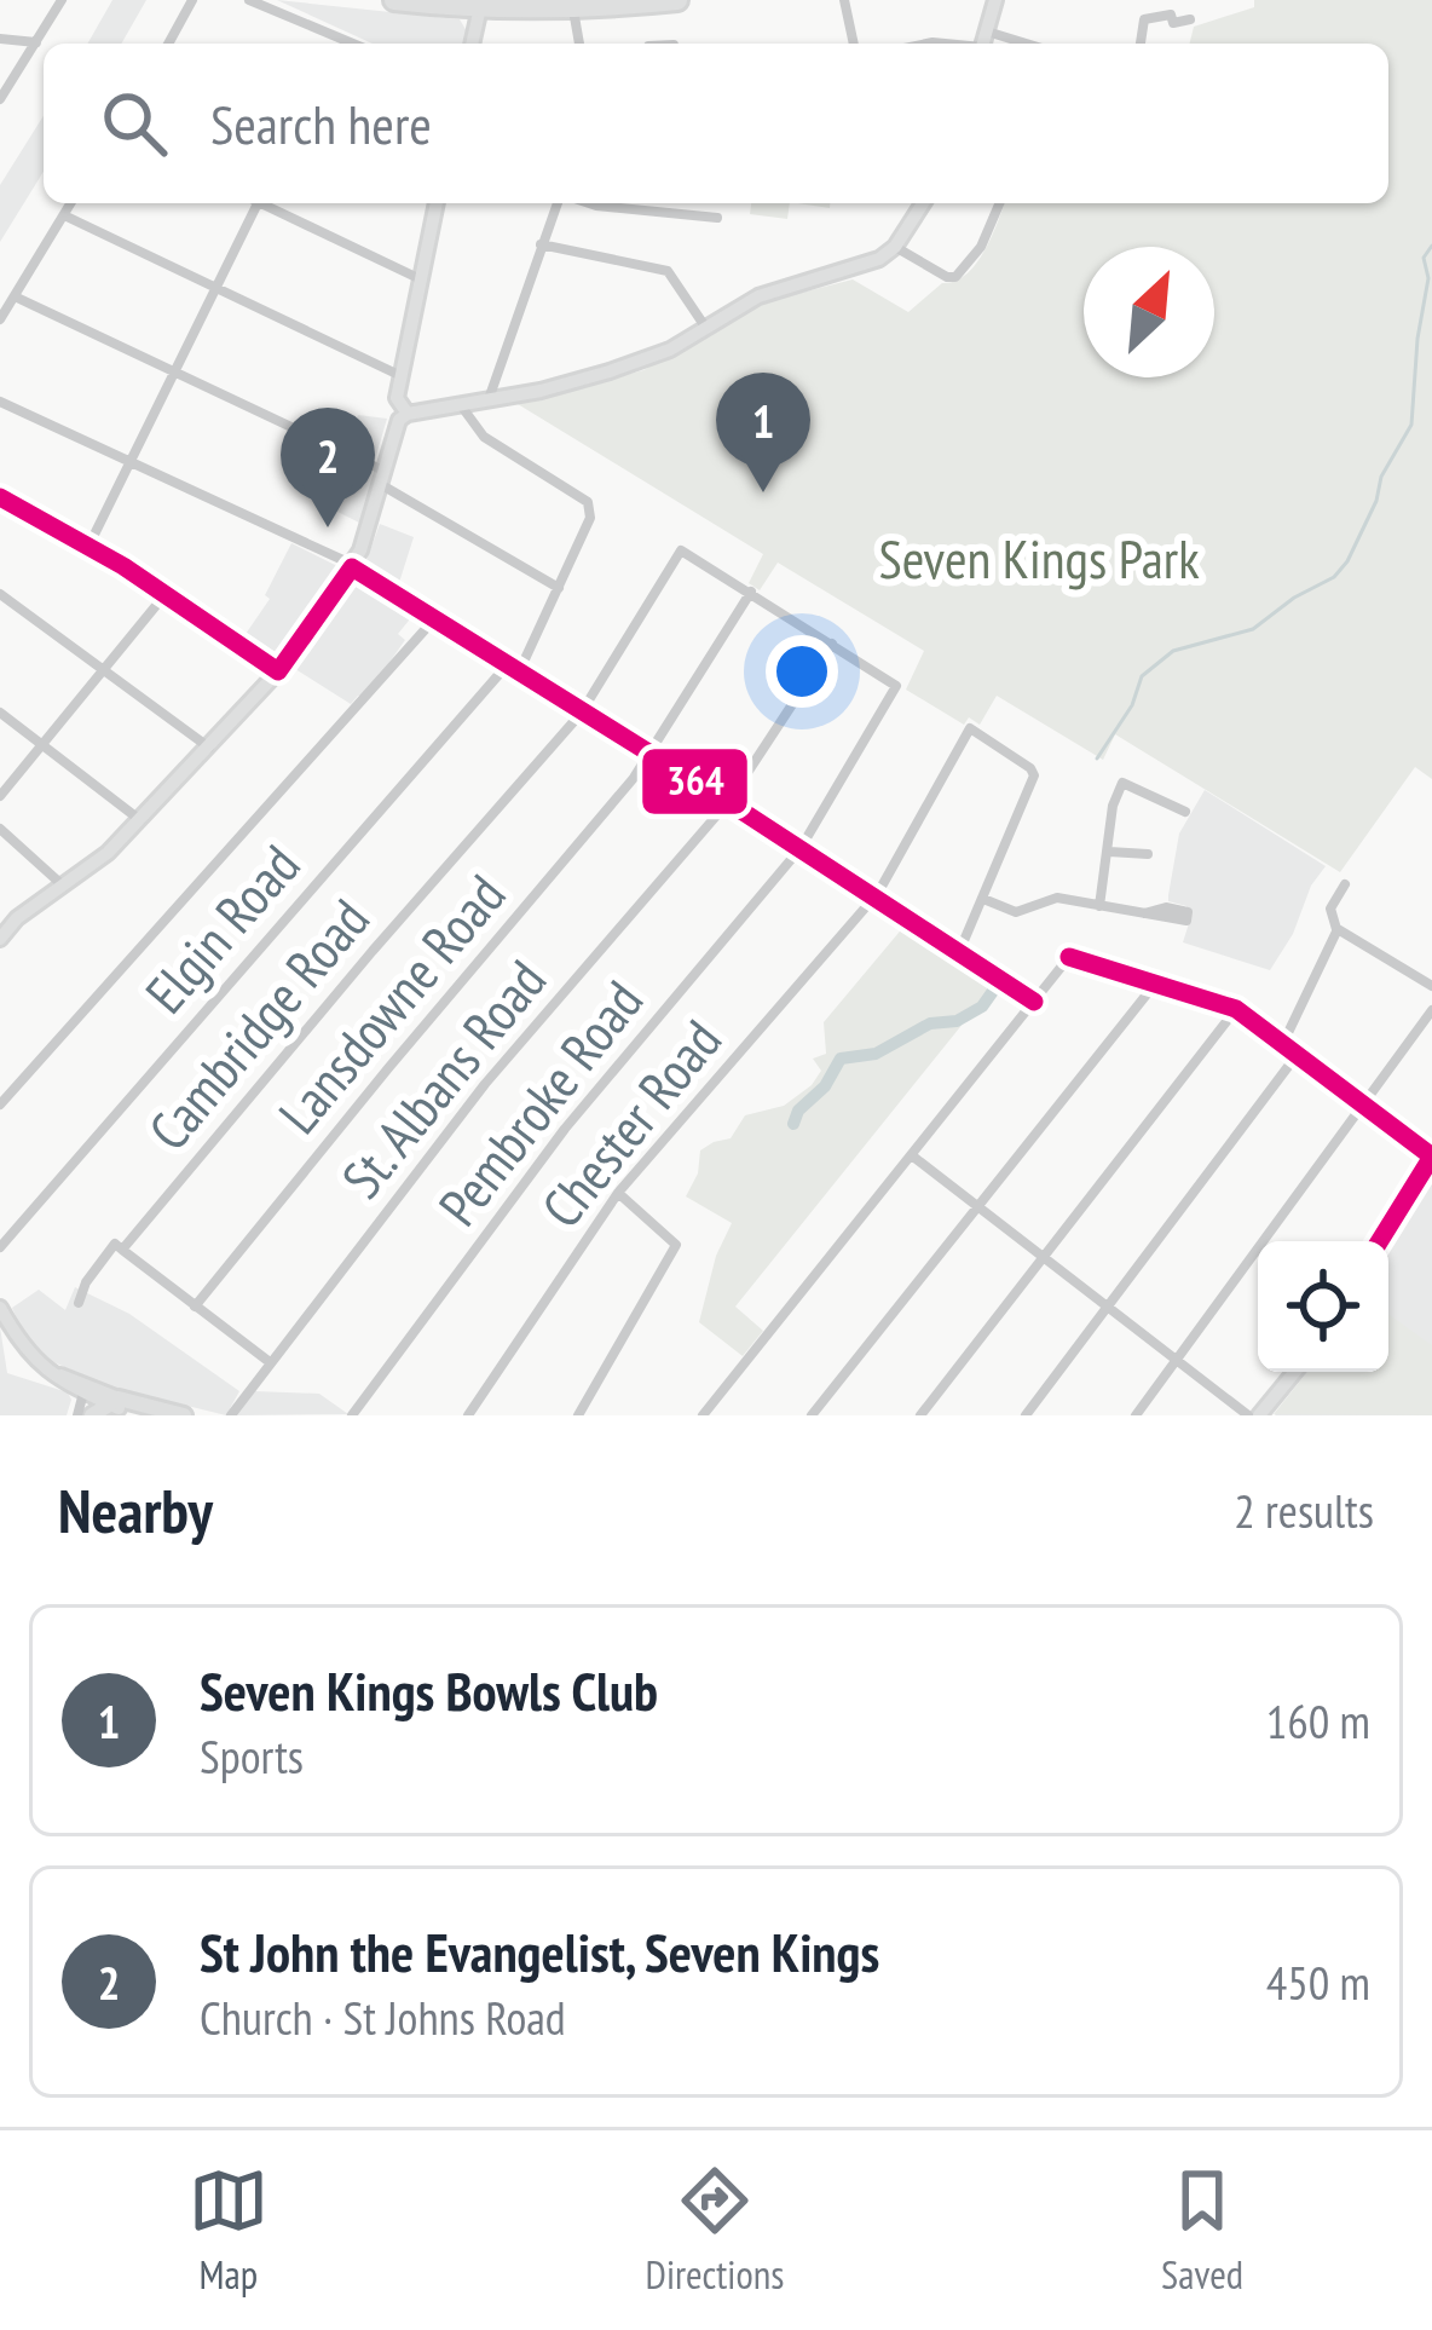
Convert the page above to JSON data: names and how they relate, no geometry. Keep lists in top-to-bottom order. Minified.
{"streets":{"street":["Elgin Road","Lansdowne Road","Cambridge Road","St. Albans Road","Pembroke Road","Chester Road"]},"crossings":[["Lansdowne Road","Cambridge Road"],["St. Albans Road","Pembroke Road"]],"parks":["Seven Kings Park"],"lines":["transit line 364"],"north":"top right","page":{"search":"Search here","pins":["1","2"],"heading":["Nearby","2 results"],"list":[{"mark":"1","name":"Seven Kings Bowls Club","note":"Sports","value":"160 m"},{"mark":"2","name":"St John the Evangelist, Seven Kings","note":"Church · St Johns Road","value":"450 m"}],"nav":["Map","Directions","Saved"]}}
